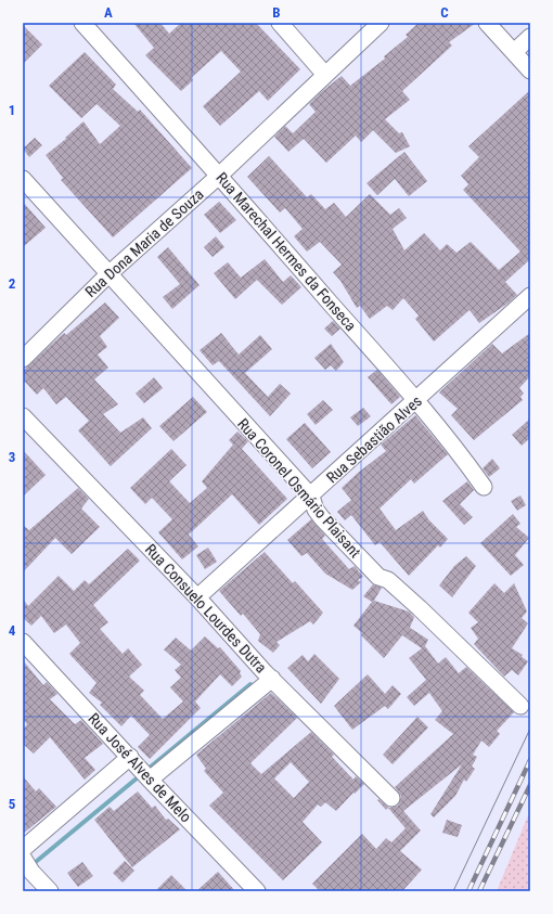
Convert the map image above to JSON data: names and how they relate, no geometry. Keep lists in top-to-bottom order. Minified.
{"streets":{"street":["Rua Dona Maria de Souza","Rua Marechal Hermes da Fonseca","Rua Sebastião Alves","Rua Coronel Osmário Plaisant","Rua Consuelo Lourdes Dutra","Rua José Alves de Melo"]},"crossings":[["Rua Dona Maria de Souza","Rua Marechal Hermes da Fonseca"],["Rua Dona Maria de Souza","Rua Coronel Osmário Plaisant"],["Rua Marechal Hermes da Fonseca","Rua Sebastião Alves"],["Rua Sebastião Alves","Rua Coronel Osmário Plaisant"],["Rua Sebastião Alves","Rua Consuelo Lourdes Dutra"]],"grid":{"columns":["A","B","C"],"rows":["1","2","3","4","5"]}}
